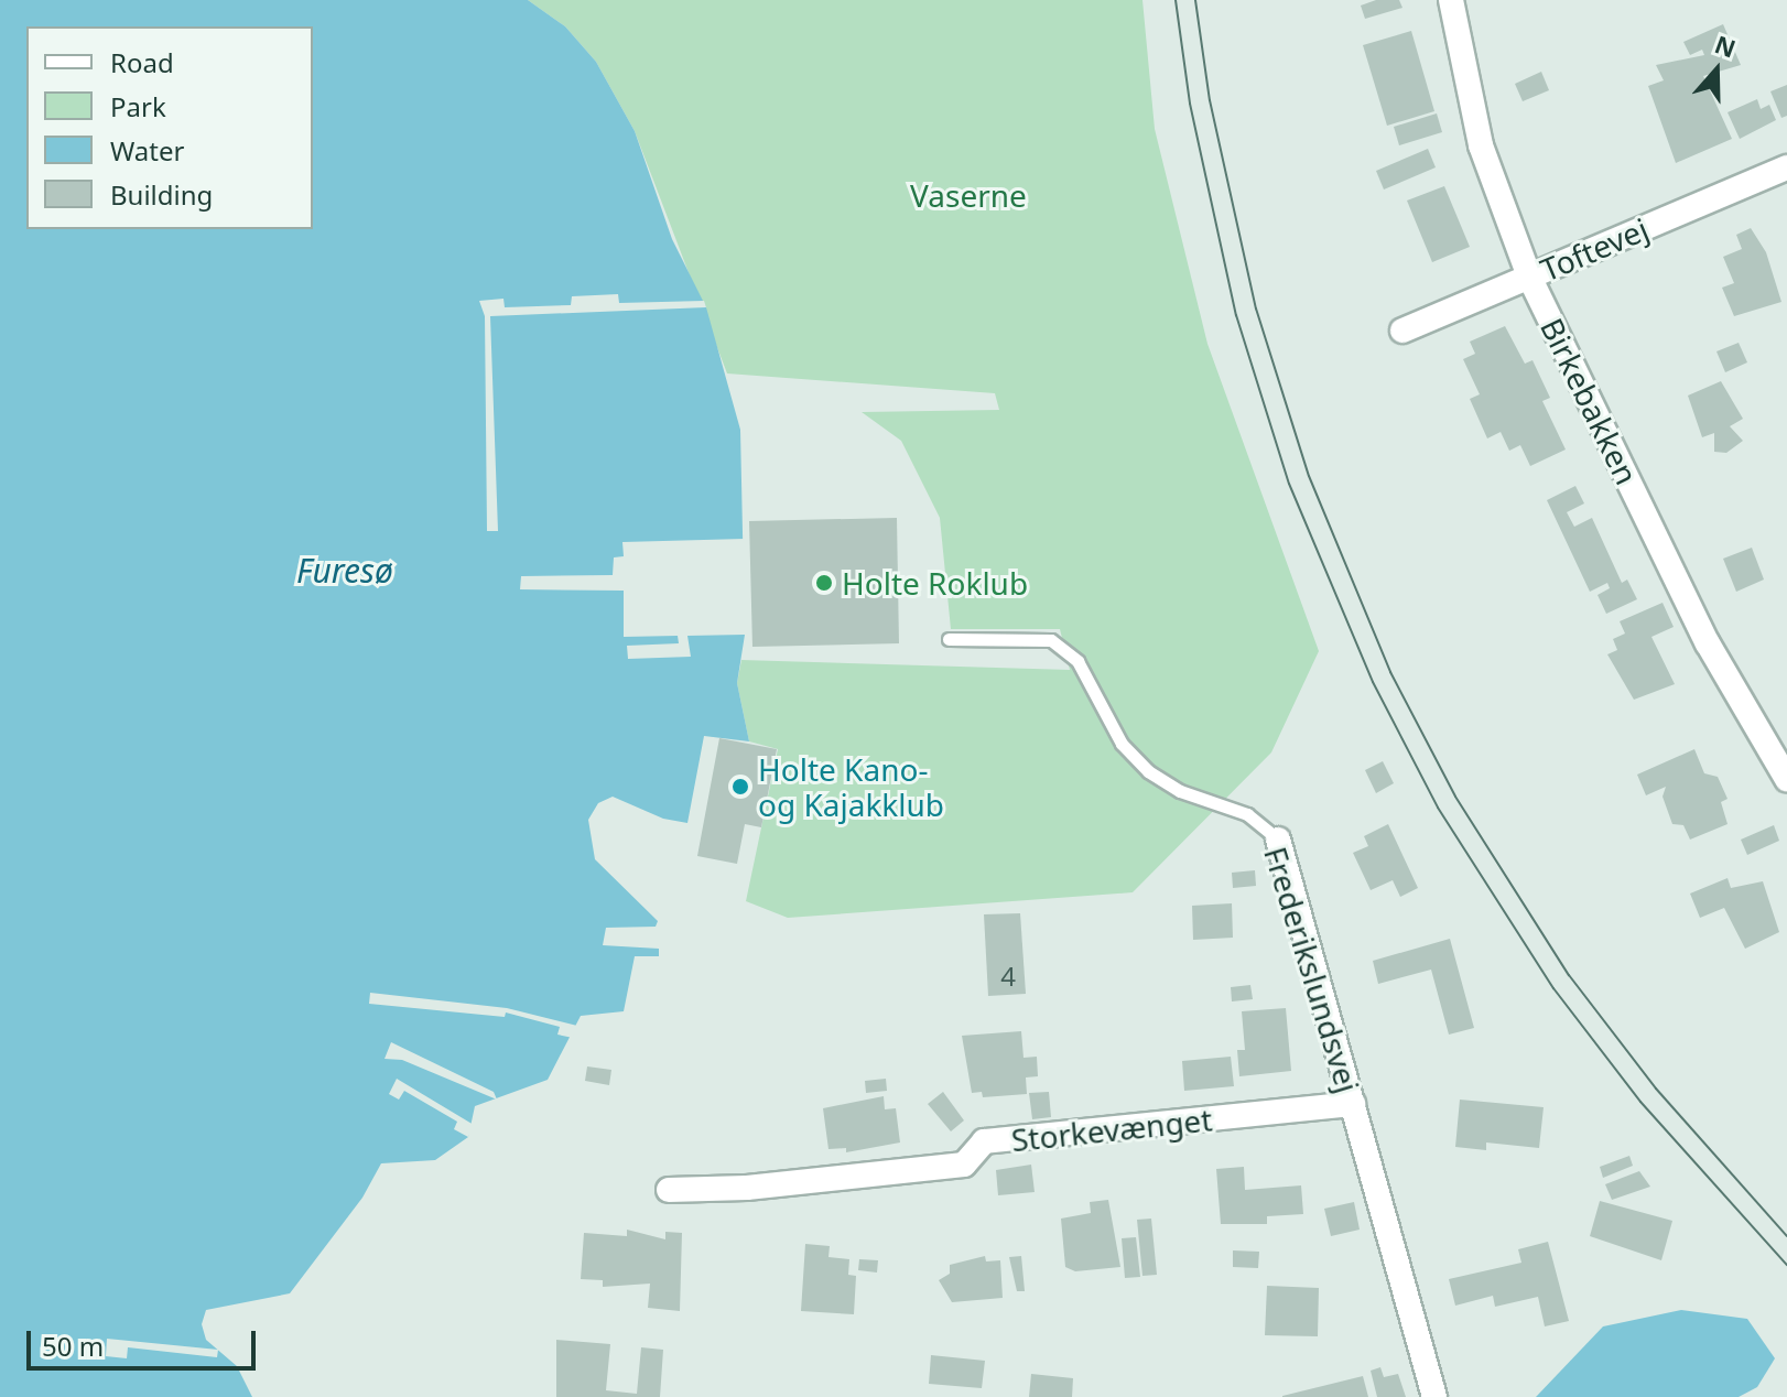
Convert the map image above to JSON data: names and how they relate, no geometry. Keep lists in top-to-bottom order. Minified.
{"streets":{"street":["Toftevej","Birkebakken","Frederikslundsvej","Storkevænget"]},"crossings":[["Toftevej","Birkebakken"],["Frederikslundsvej","Storkevænget"]],"water":["Furesø"],"parks":["Vaserne"],"places":["Holte Roklub","Holte Kano- og Kajakklub"],"house_numbers":["4"],"legend":["Road","Park","Water","Building"],"scale_bar":"50 m","north":"top"}
